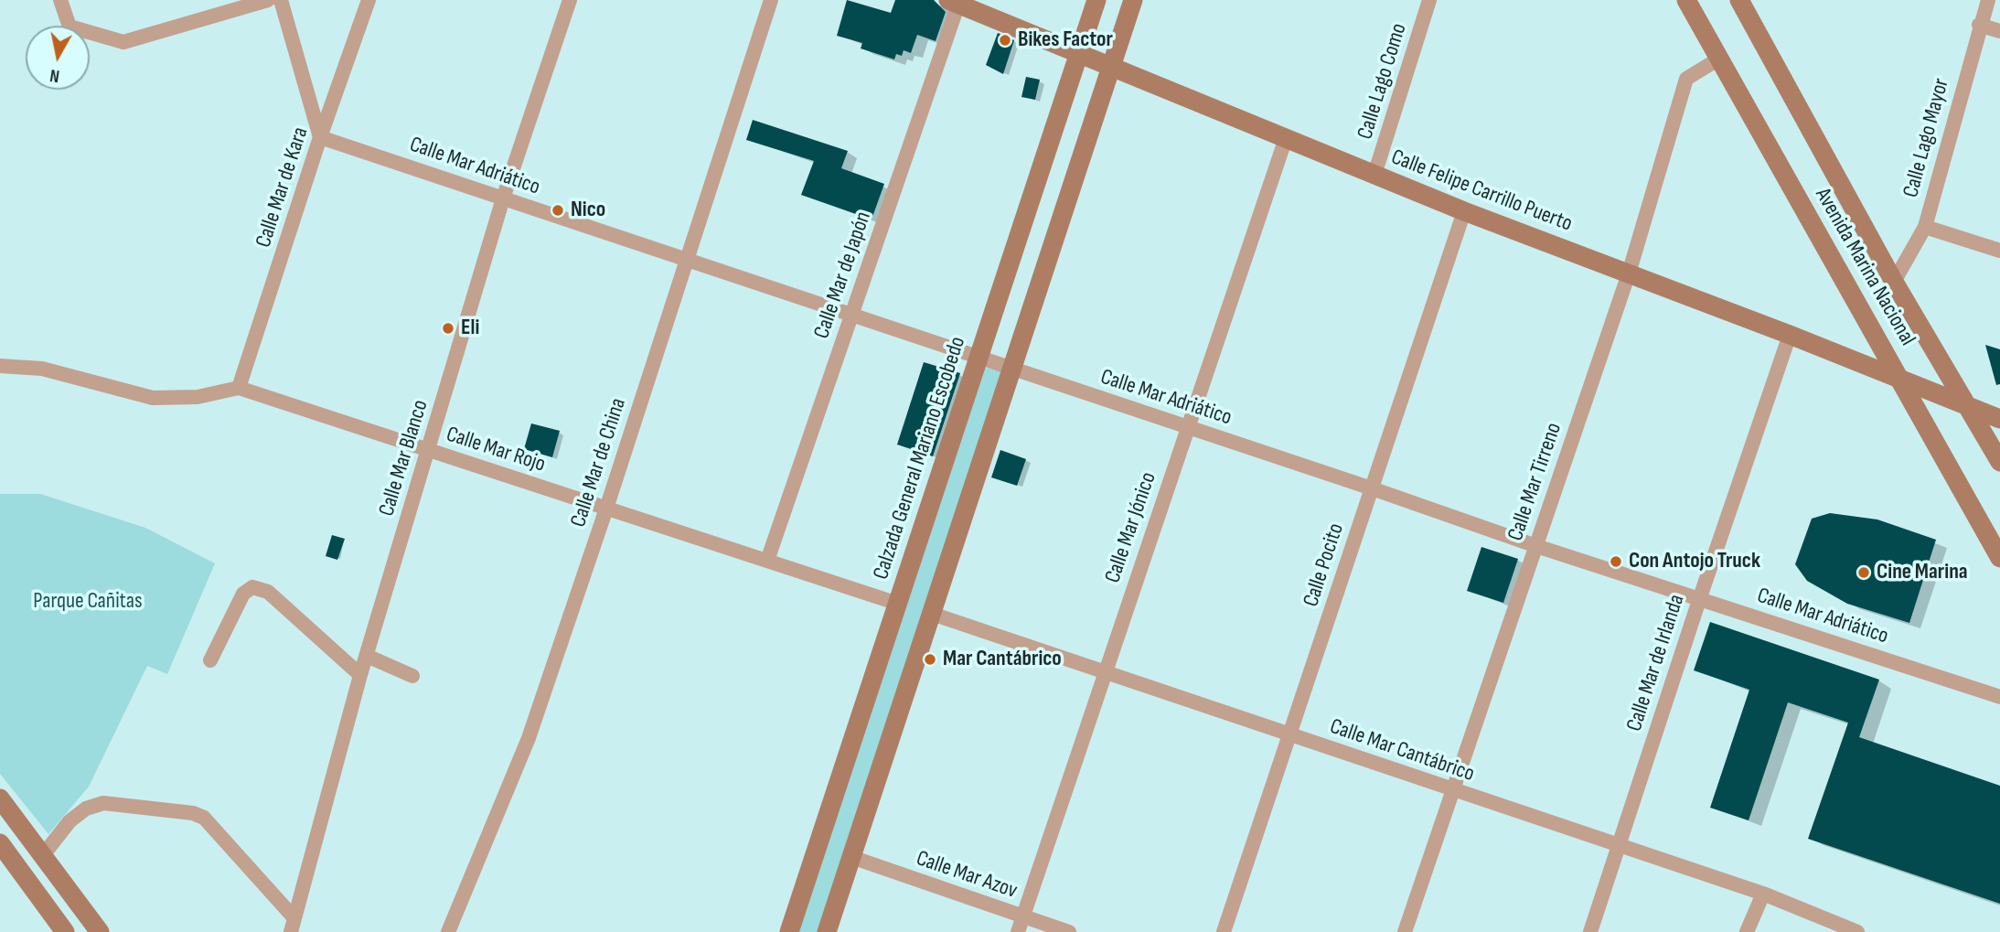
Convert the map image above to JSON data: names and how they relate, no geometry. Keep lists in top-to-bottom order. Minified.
{"streets":{"main road":["Calle Felipe Carrillo Puerto","Avenida Marina Nacional","Calzada General Mariano Escobedo"],"street":["Calle Lago Como","Calle Lago Mayor","Calle Mar Adriático","Calle Mar de Kara","Calle Mar de Japón","Calle Mar Rojo","Calle Mar Blanco","Calle Mar de China","Calle Mar Tirreno","Calle Mar Jónico","Calle Pocito","Calle Mar de Irlanda","Calle Mar Cantábrico","Calle Mar Azov"]},"crossings":[["Calle Lago Como","Calle Felipe Carrillo Puerto"],["Calle Lago Mayor","Avenida Marina Nacional"],["Calle Mar Adriático","Calle Mar de Kara"],["Calle Mar Adriático","Calle Mar de Japón"],["Calle Mar Adriático","Calle Mar Blanco"],["Calle Mar Adriático","Calzada General Mariano Escobedo"],["Calle Mar Adriático","Calle Mar de China"],["Calle Mar Adriático","Calle Mar Tirreno"],["Calle Mar Adriático","Calle Mar Jónico"],["Calle Mar Adriático","Calle Pocito"],["Calle Mar Adriático","Calle Mar de Irlanda"],["Calle Mar de Kara","Calle Mar Rojo"],["Calle Felipe Carrillo Puerto","Avenida Marina Nacional"],["Calle Felipe Carrillo Puerto","Calle Mar de Japón"],["Calle Felipe Carrillo Puerto","Calzada General Mariano Escobedo"],["Calle Felipe Carrillo Puerto","Calle Mar Tirreno"],["Calle Felipe Carrillo Puerto","Calle Mar Jónico"],["Calle Felipe Carrillo Puerto","Calle Pocito"],["Calle Felipe Carrillo Puerto","Calle Mar de Irlanda"],["Avenida Marina Nacional","Calle Mar Tirreno"],["Calle Mar de Japón","Calle Mar Rojo"],["Calle Mar Rojo","Calle Mar Blanco"],["Calle Mar Rojo","Calzada General Mariano Escobedo"],["Calle Mar Rojo","Calle Mar de China"],["Calle Mar Tirreno","Calle Mar Cantábrico"],["Calle Mar Jónico","Calle Mar Cantábrico"],["Calle Mar Jónico","Calle Mar Azov"],["Calle Pocito","Calle Mar Cantábrico"],["Calle Mar de Irlanda","Calle Mar Cantábrico"]],"parks":["Parque Cañitas"],"places":["Bikes Factor","Nico","Eli","Con Antojo Truck","Cine Marina","Mar Cantábrico"],"north":"bottom"}
